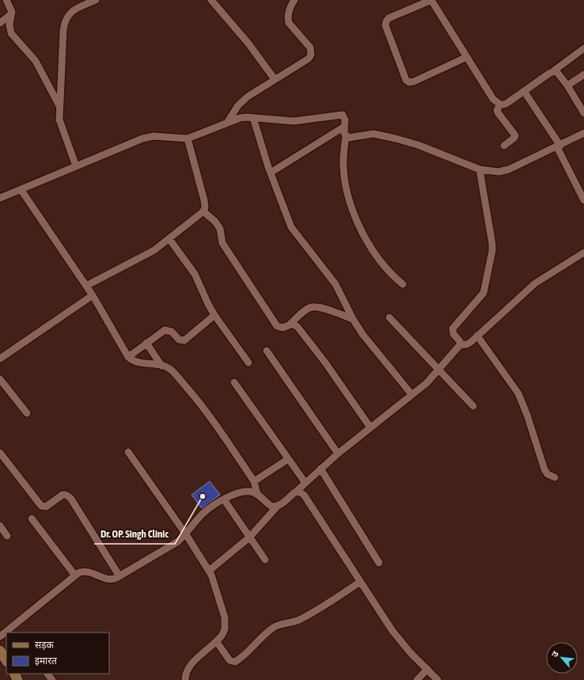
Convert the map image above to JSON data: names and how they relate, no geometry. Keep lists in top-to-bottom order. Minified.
{"places":["Dr. OP. Singh Clinic"],"legend":["सड़क","इमारत"],"north":"top left"}
